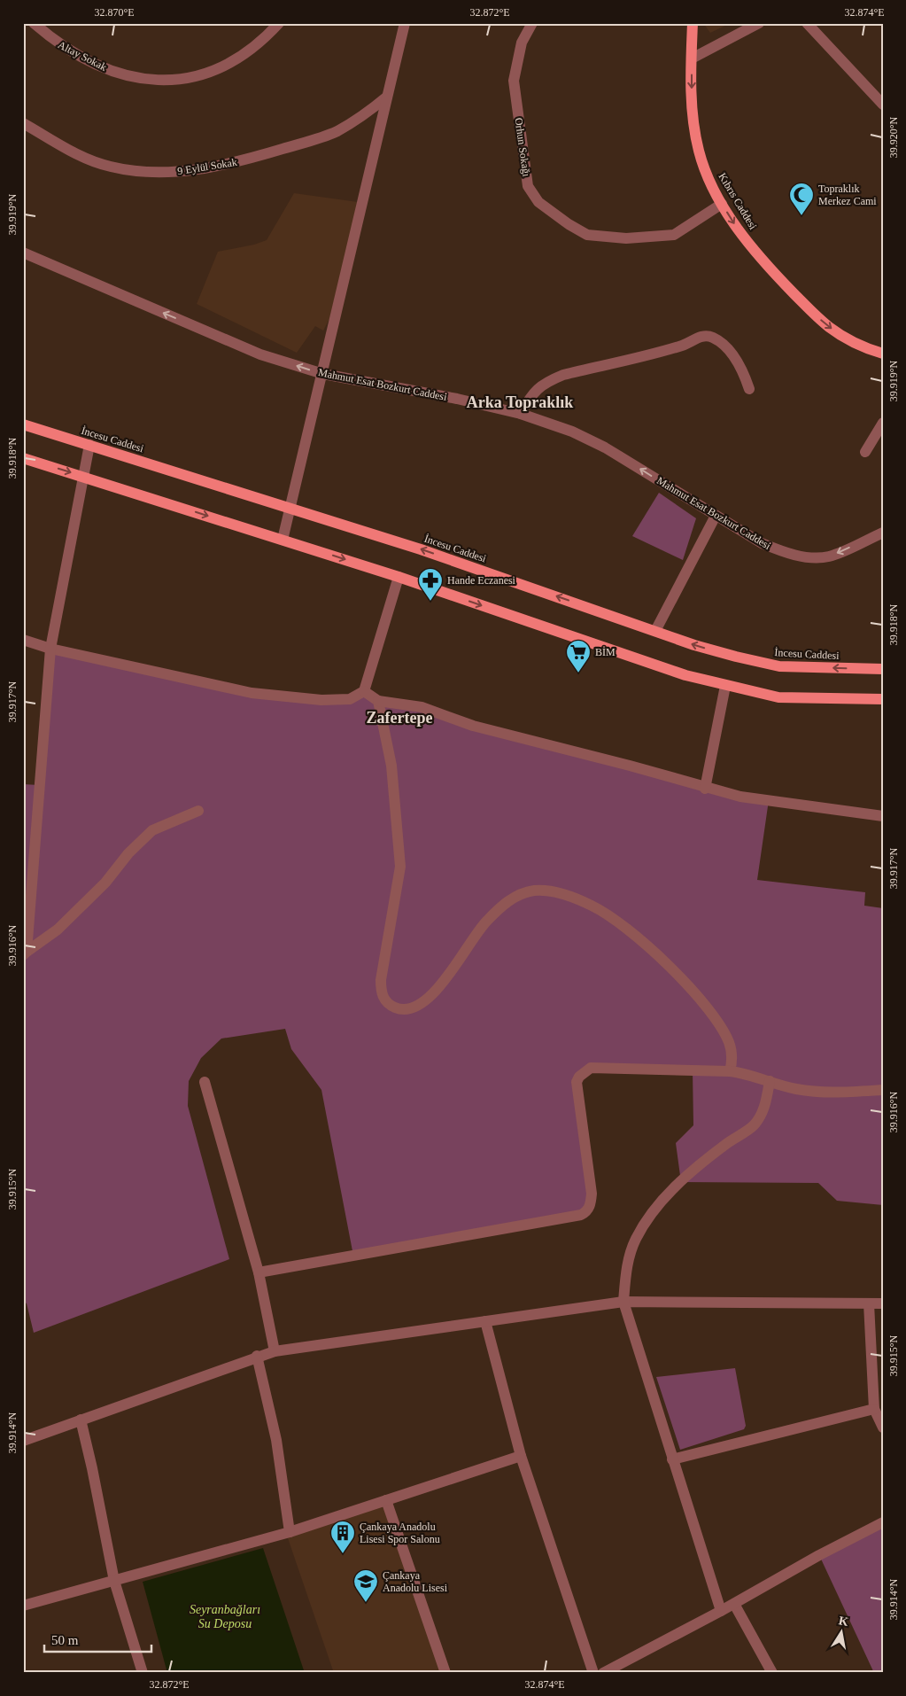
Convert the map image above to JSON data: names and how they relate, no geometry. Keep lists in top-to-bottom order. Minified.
{"streets":{"main road":["Kıbrıs Caddesi","İncesu Caddesi"],"street":["Altay Sokak","Orhun Sokağı","9 Eylül Sokak","Mahmut Esat Bozkurt Caddesi"]},"crossings":[["Orhun Sokağı","Kıbrıs Caddesi"]],"one_way":["Kıbrıs Caddesi","Mahmut Esat Bozkurt Caddesi"],"districts":["Arka Topraklık","Zafertepe"],"water":["Seyranbağları Su Deposu"],"places":{"mosque":["Topraklık Merkez Cami"],"pharmacy":["Hande Eczanesi"],"supermarket":["BİM"],"building":["Çankaya Anadolu Lisesi Spor Salonu"],"school or university":["Çankaya Anadolu Lisesi"]},"scale_bar":"50 m","north":"top","coordinates":["32.870°E","32.872°E","32.874°E","39.920°N","39.919°N","39.918°N","39.917°N","39.916°N","39.915°N","39.914°N"]}
